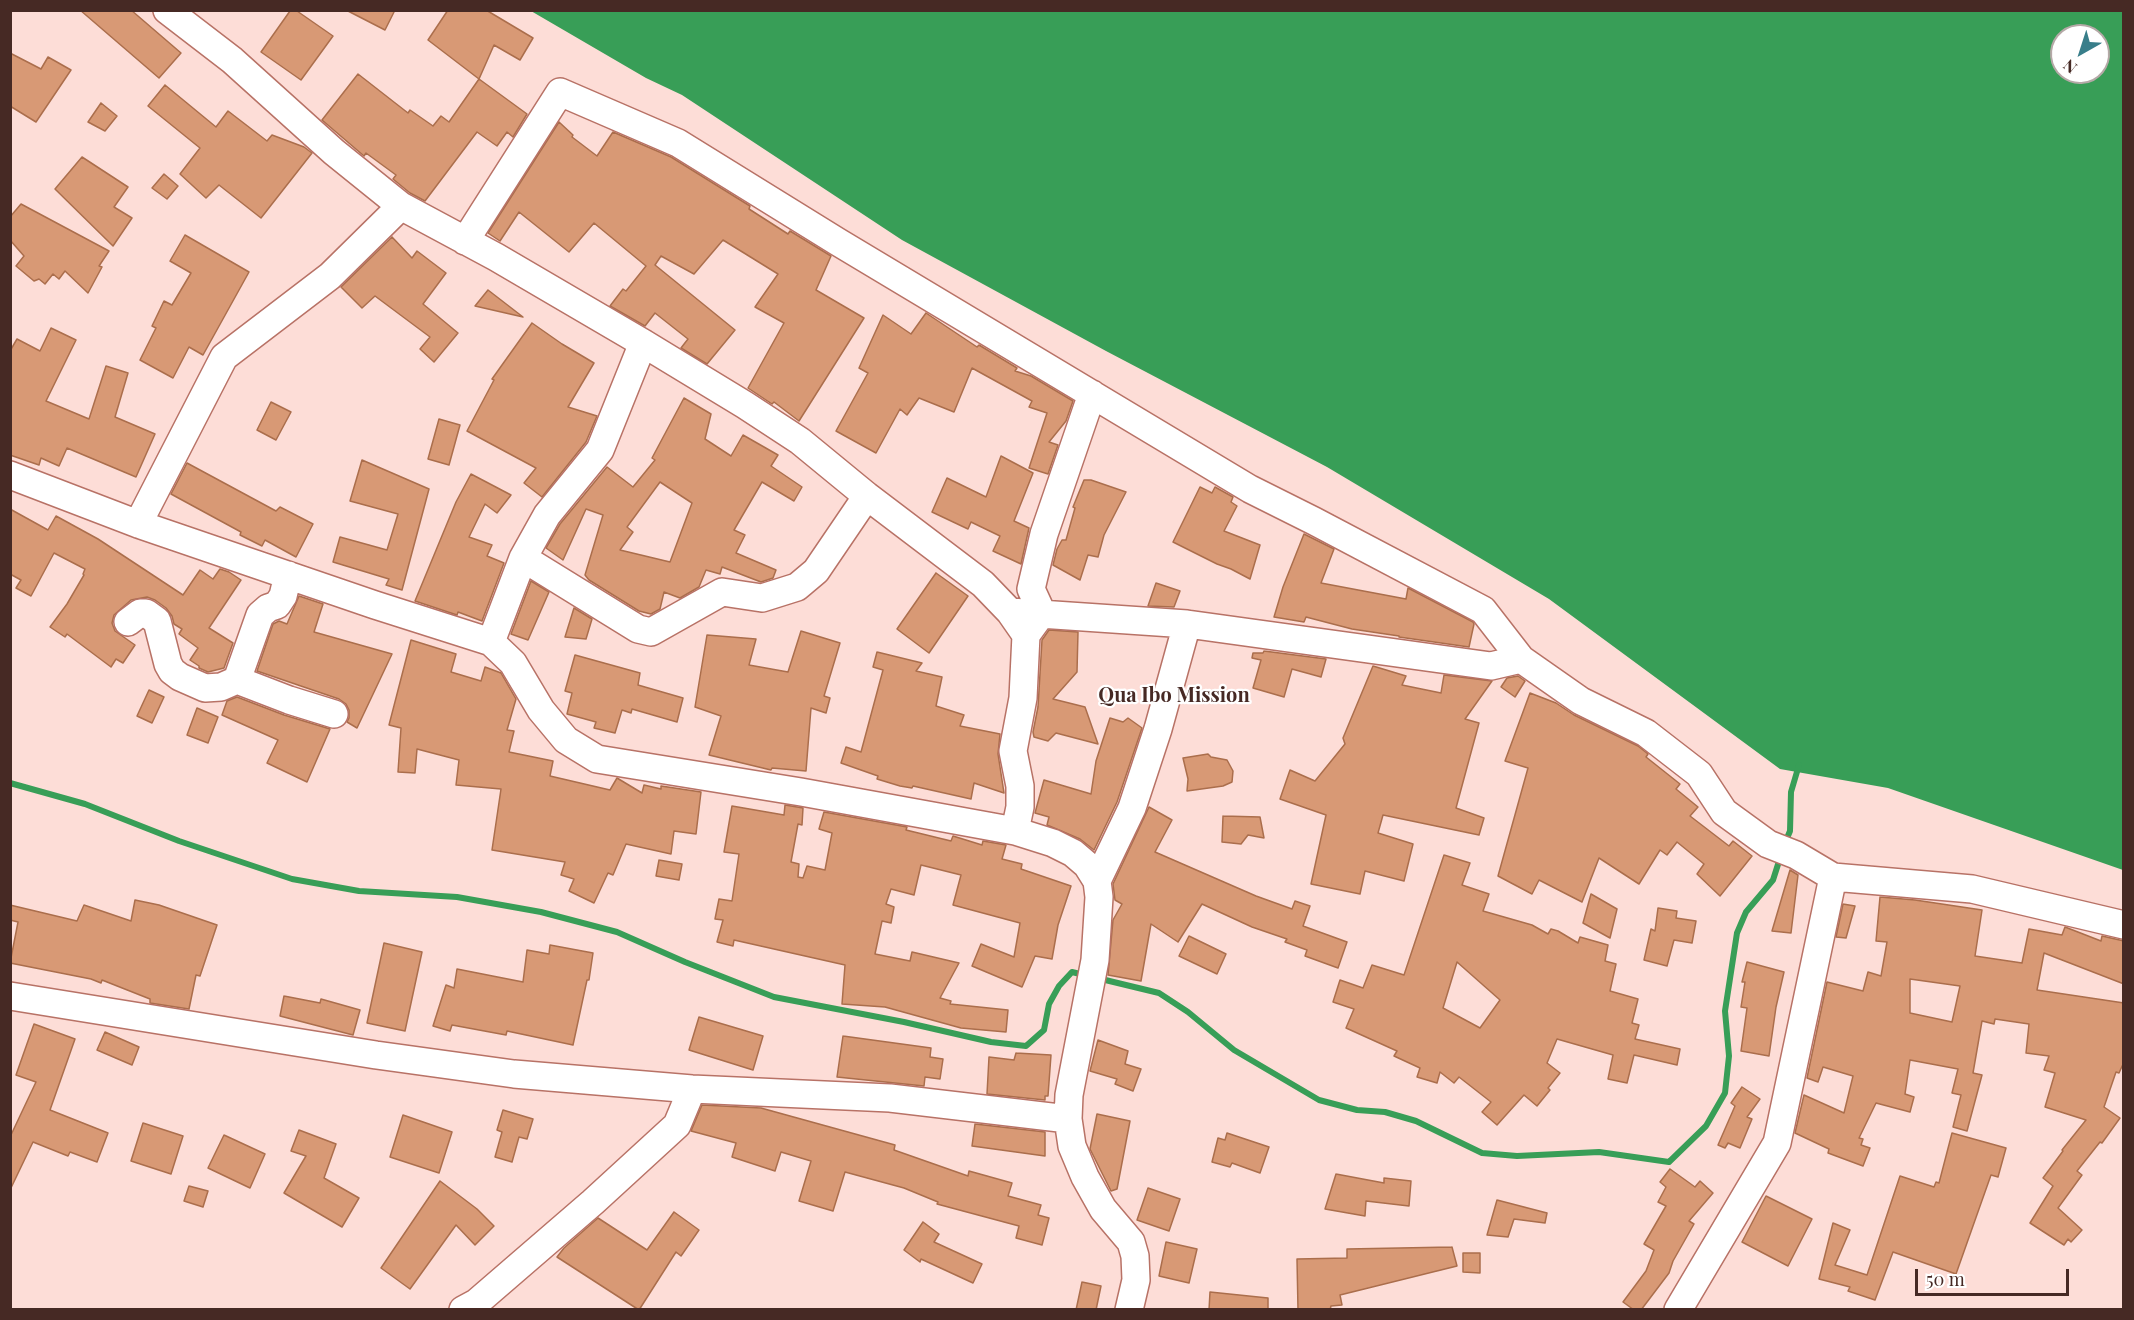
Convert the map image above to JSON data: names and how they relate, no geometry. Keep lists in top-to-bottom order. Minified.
{"districts":["Qua Ibo Mission"],"scale_bar":"50 m","north":"bottom left"}
